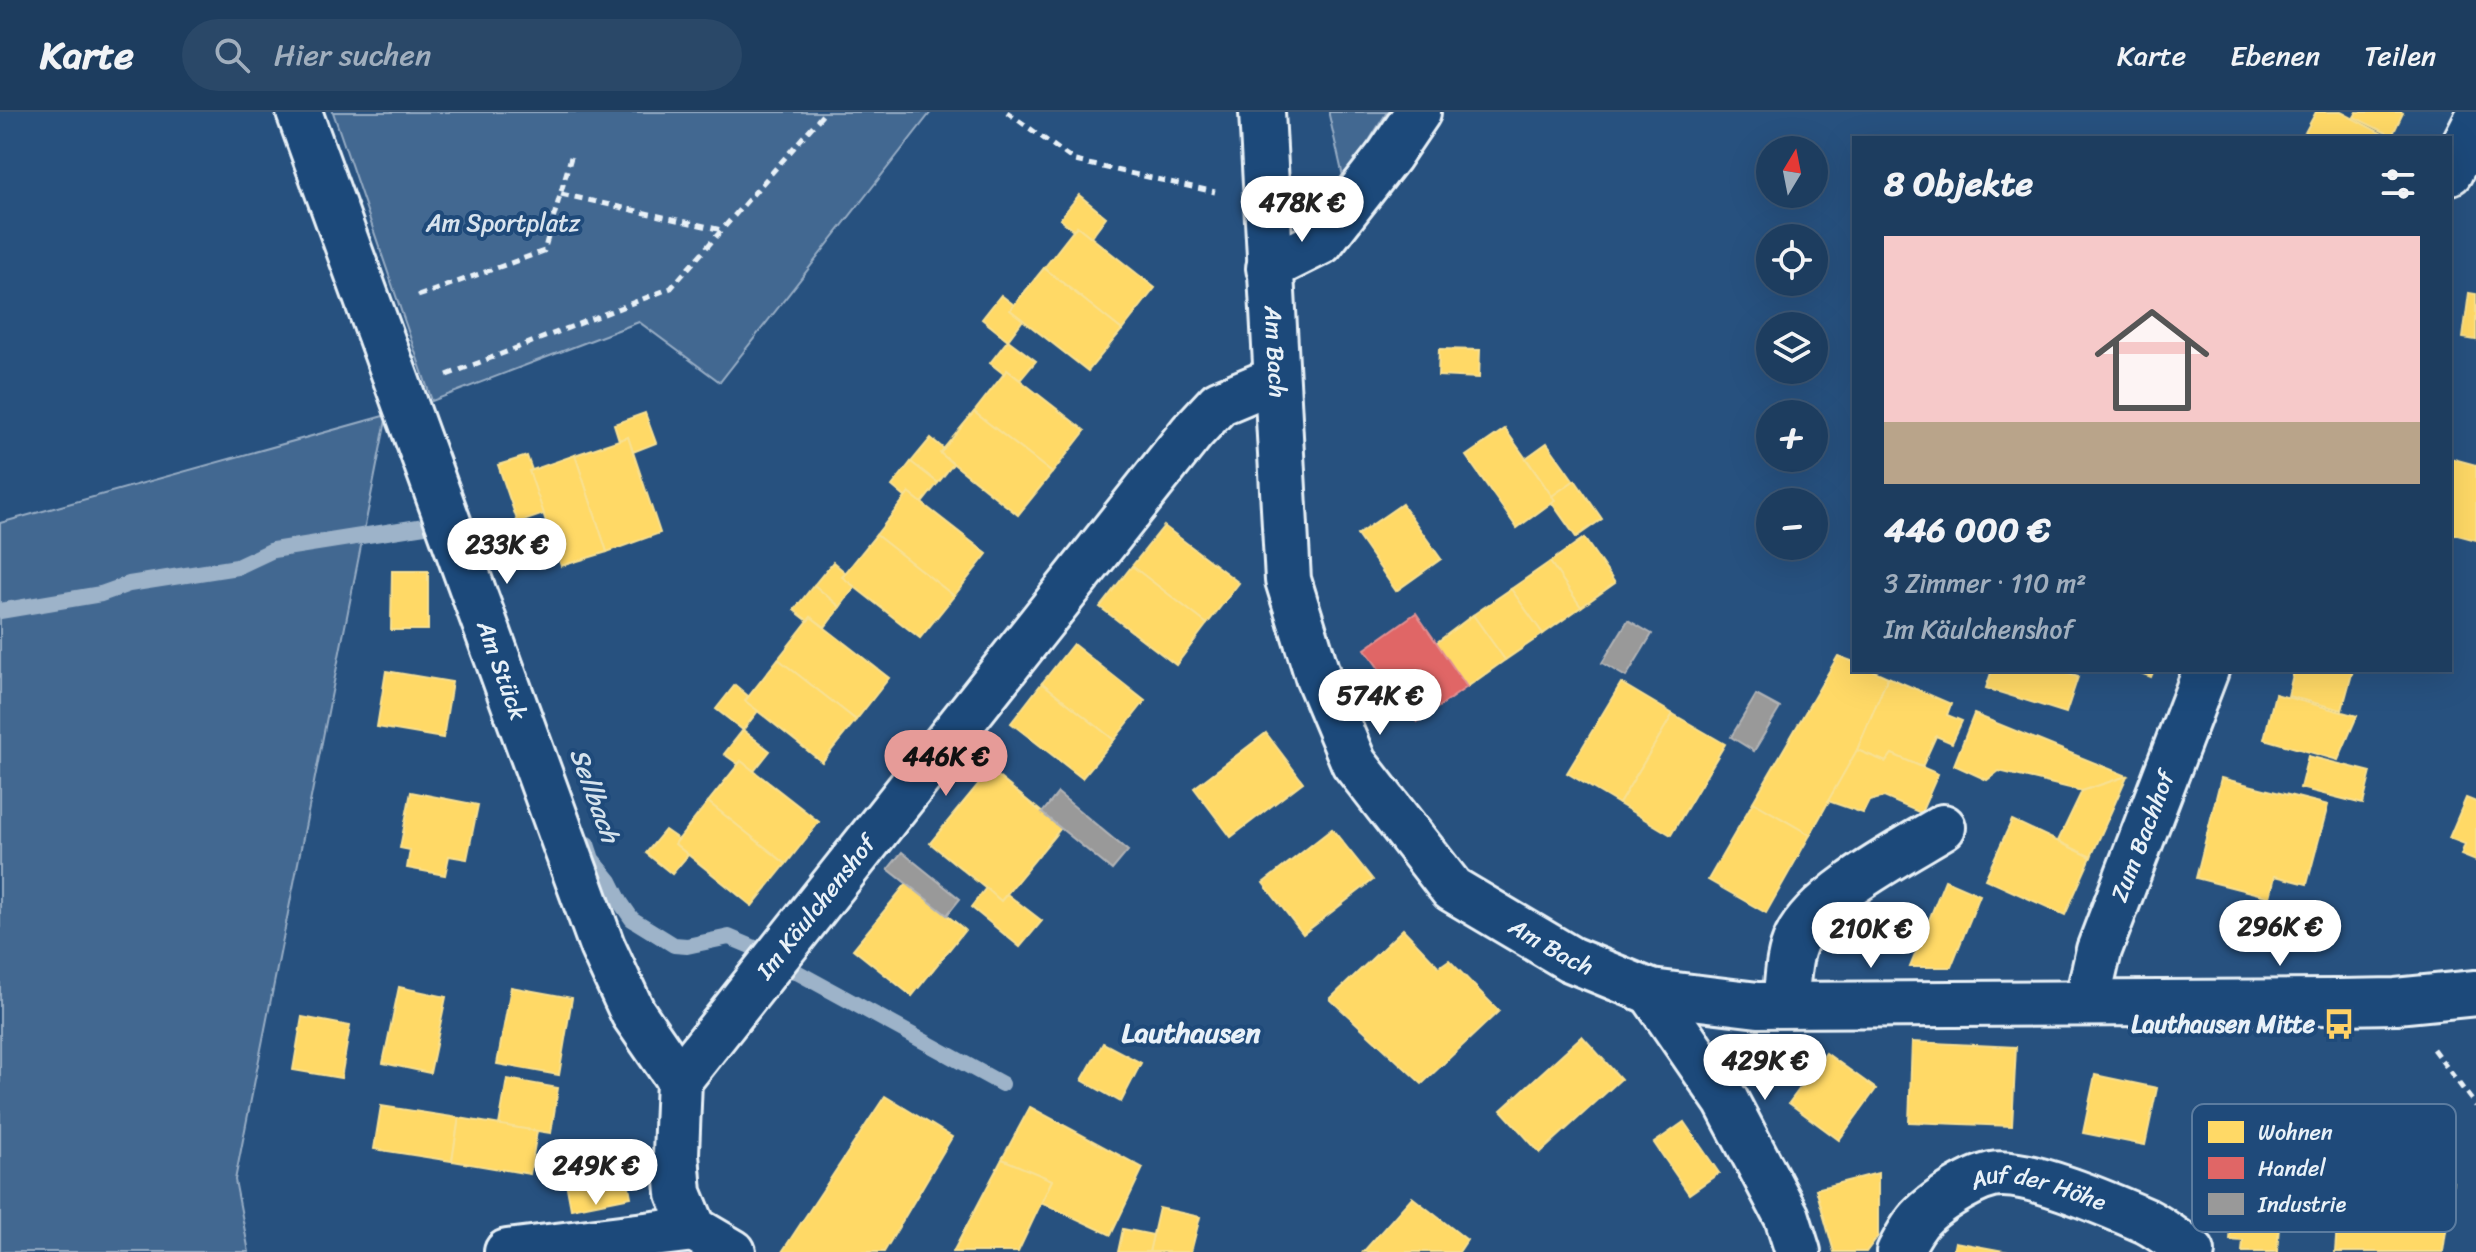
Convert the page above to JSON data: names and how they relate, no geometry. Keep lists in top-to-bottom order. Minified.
{"streets":{"street":["Am Bach","Am Stück","Zum Bachhof","Im Käulchenshof","Auf der Höhe"]},"crossings":[["Am Bach","Zum Bachhof"],["Am Bach","Im Käulchenshof"],["Am Stück","Im Käulchenshof"]],"districts":["Lauthausen"],"water":["Sellbach"],"parks":["Am Sportplatz"],"places":{"bus stop":["Lauthausen Mitte"]},"legend":["Wohnen","Handel","Industrie"],"north":"top","page":{"header":"Karte","search":"Hier suchen","nav":["Karte","Ebenen","Teilen"],"map_buttons":["+","−"],"heading":"8 Objekte","price":["478K €","233K €","574K €","446K €","296K €","210K €","429K €","249K €"],"list":[{"name":"446 000 €","note":"3 Zimmer · 110 m² · Im Käulchenshof"}]}}
